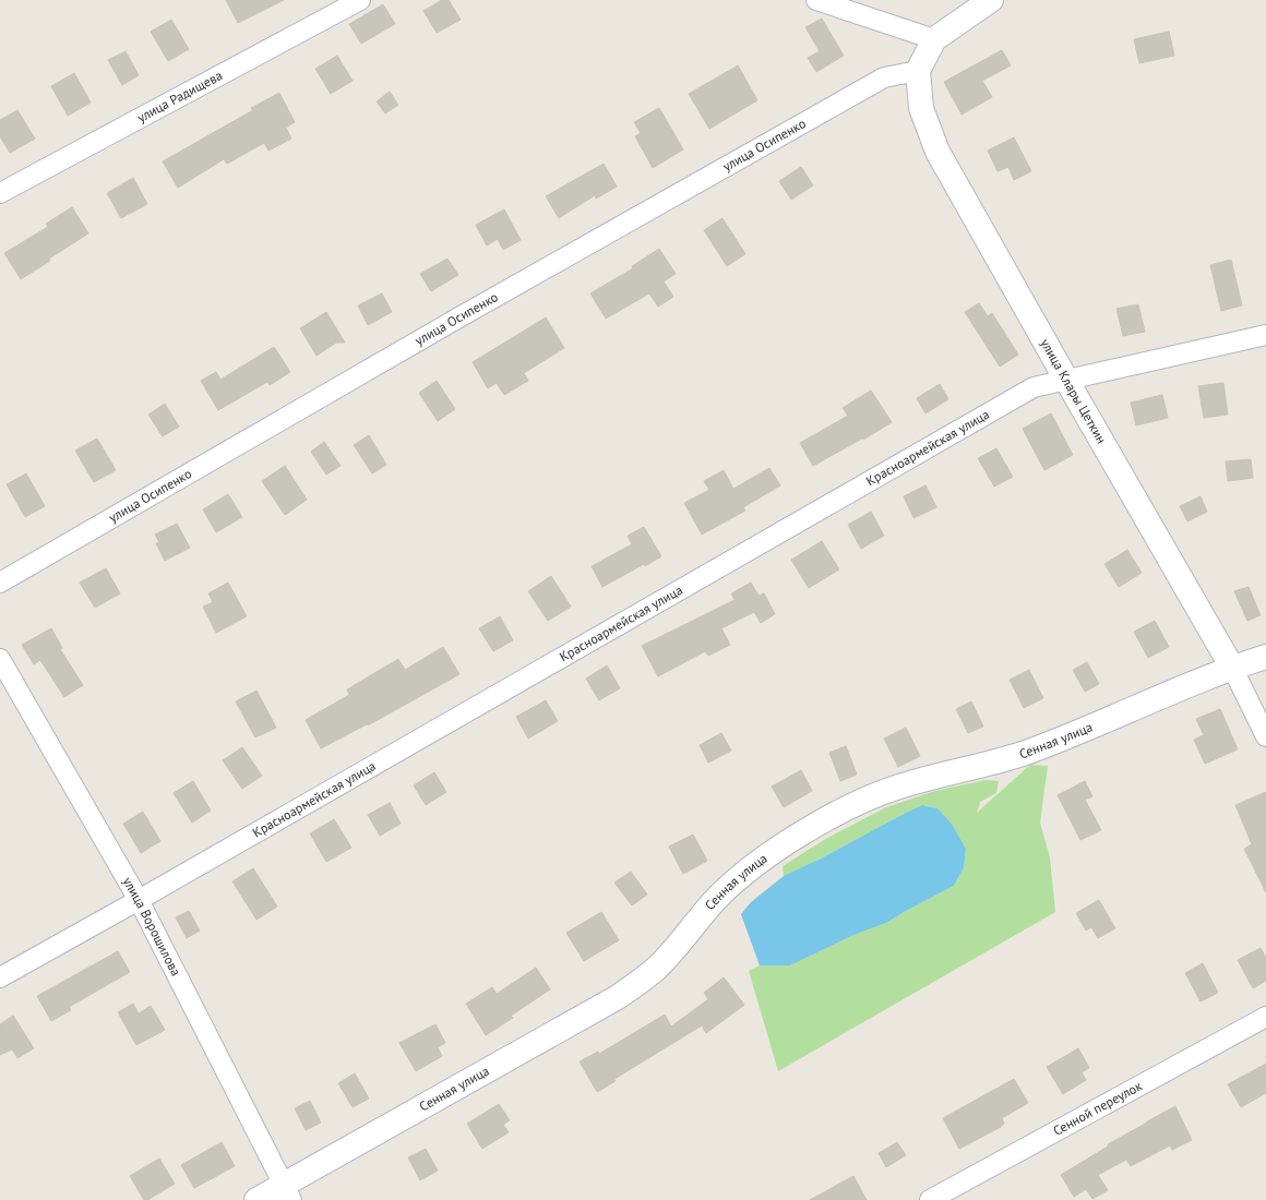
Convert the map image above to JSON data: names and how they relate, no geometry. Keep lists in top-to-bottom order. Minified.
{"streets":{"street":["улица Радищева","улица Осипенко","улица Клары Цеткин","Красноармейская улица","Сенная улица","улица Ворошилова","Сенной переулок"]},"crossings":[["улица Осипенко","улица Клары Цеткин"],["улица Клары Цеткин","Красноармейская улица"],["улица Клары Цеткин","Сенная улица"],["Красноармейская улица","улица Ворошилова"],["Сенная улица","улица Ворошилова"]]}
